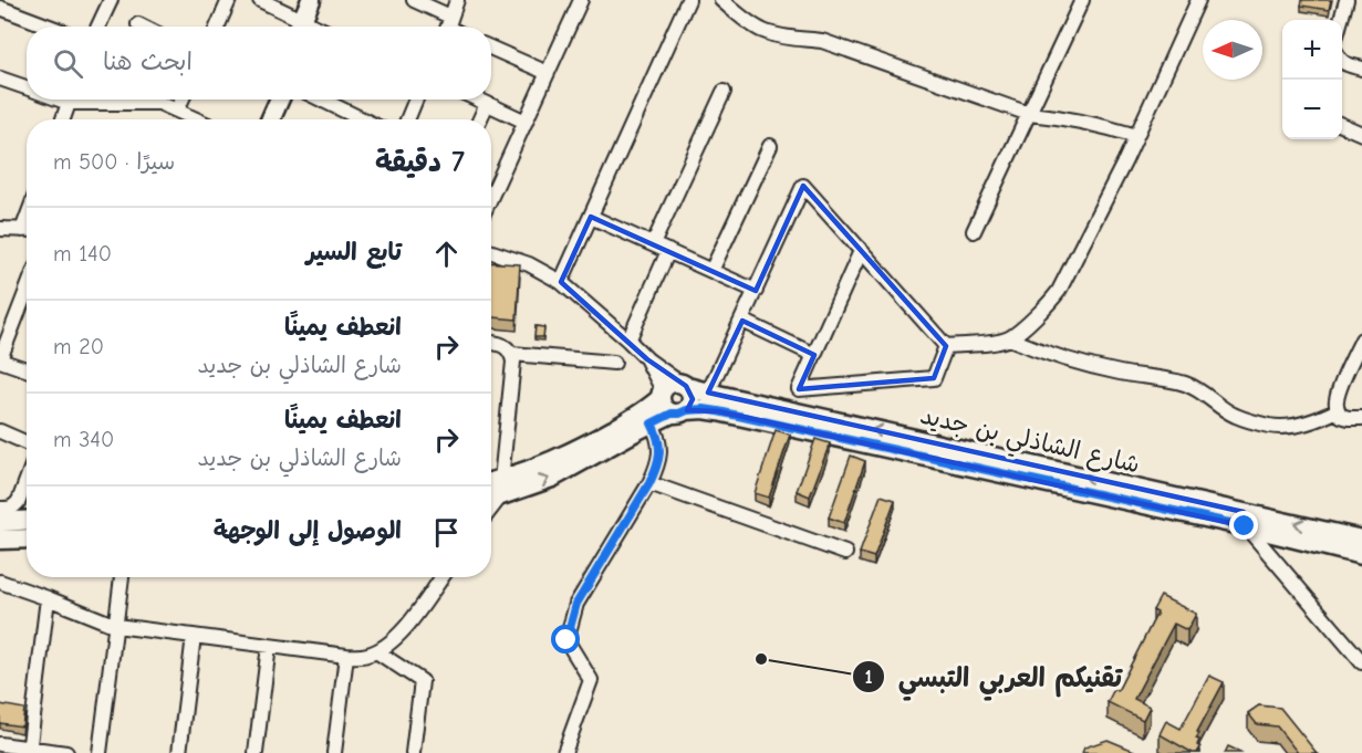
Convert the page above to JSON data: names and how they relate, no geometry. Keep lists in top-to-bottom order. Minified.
{"streets":{"main road":["شارع الشاذلي بن جديد"]},"places":["تقنيكم العربي التبسي"],"north":"left","page":{"map_buttons":["+","−"],"search":"ابحث هنا","heading":["7 دقيقة","سيرًا · 500 m"],"list":[["تابع السير","140 m"],["انعطف يمينًا","شارع الشاذلي بن جديد","20 m"],["انعطف يمينًا","شارع الشاذلي بن جديد","340 m"],"الوصول إلى الوجهة"]}}
